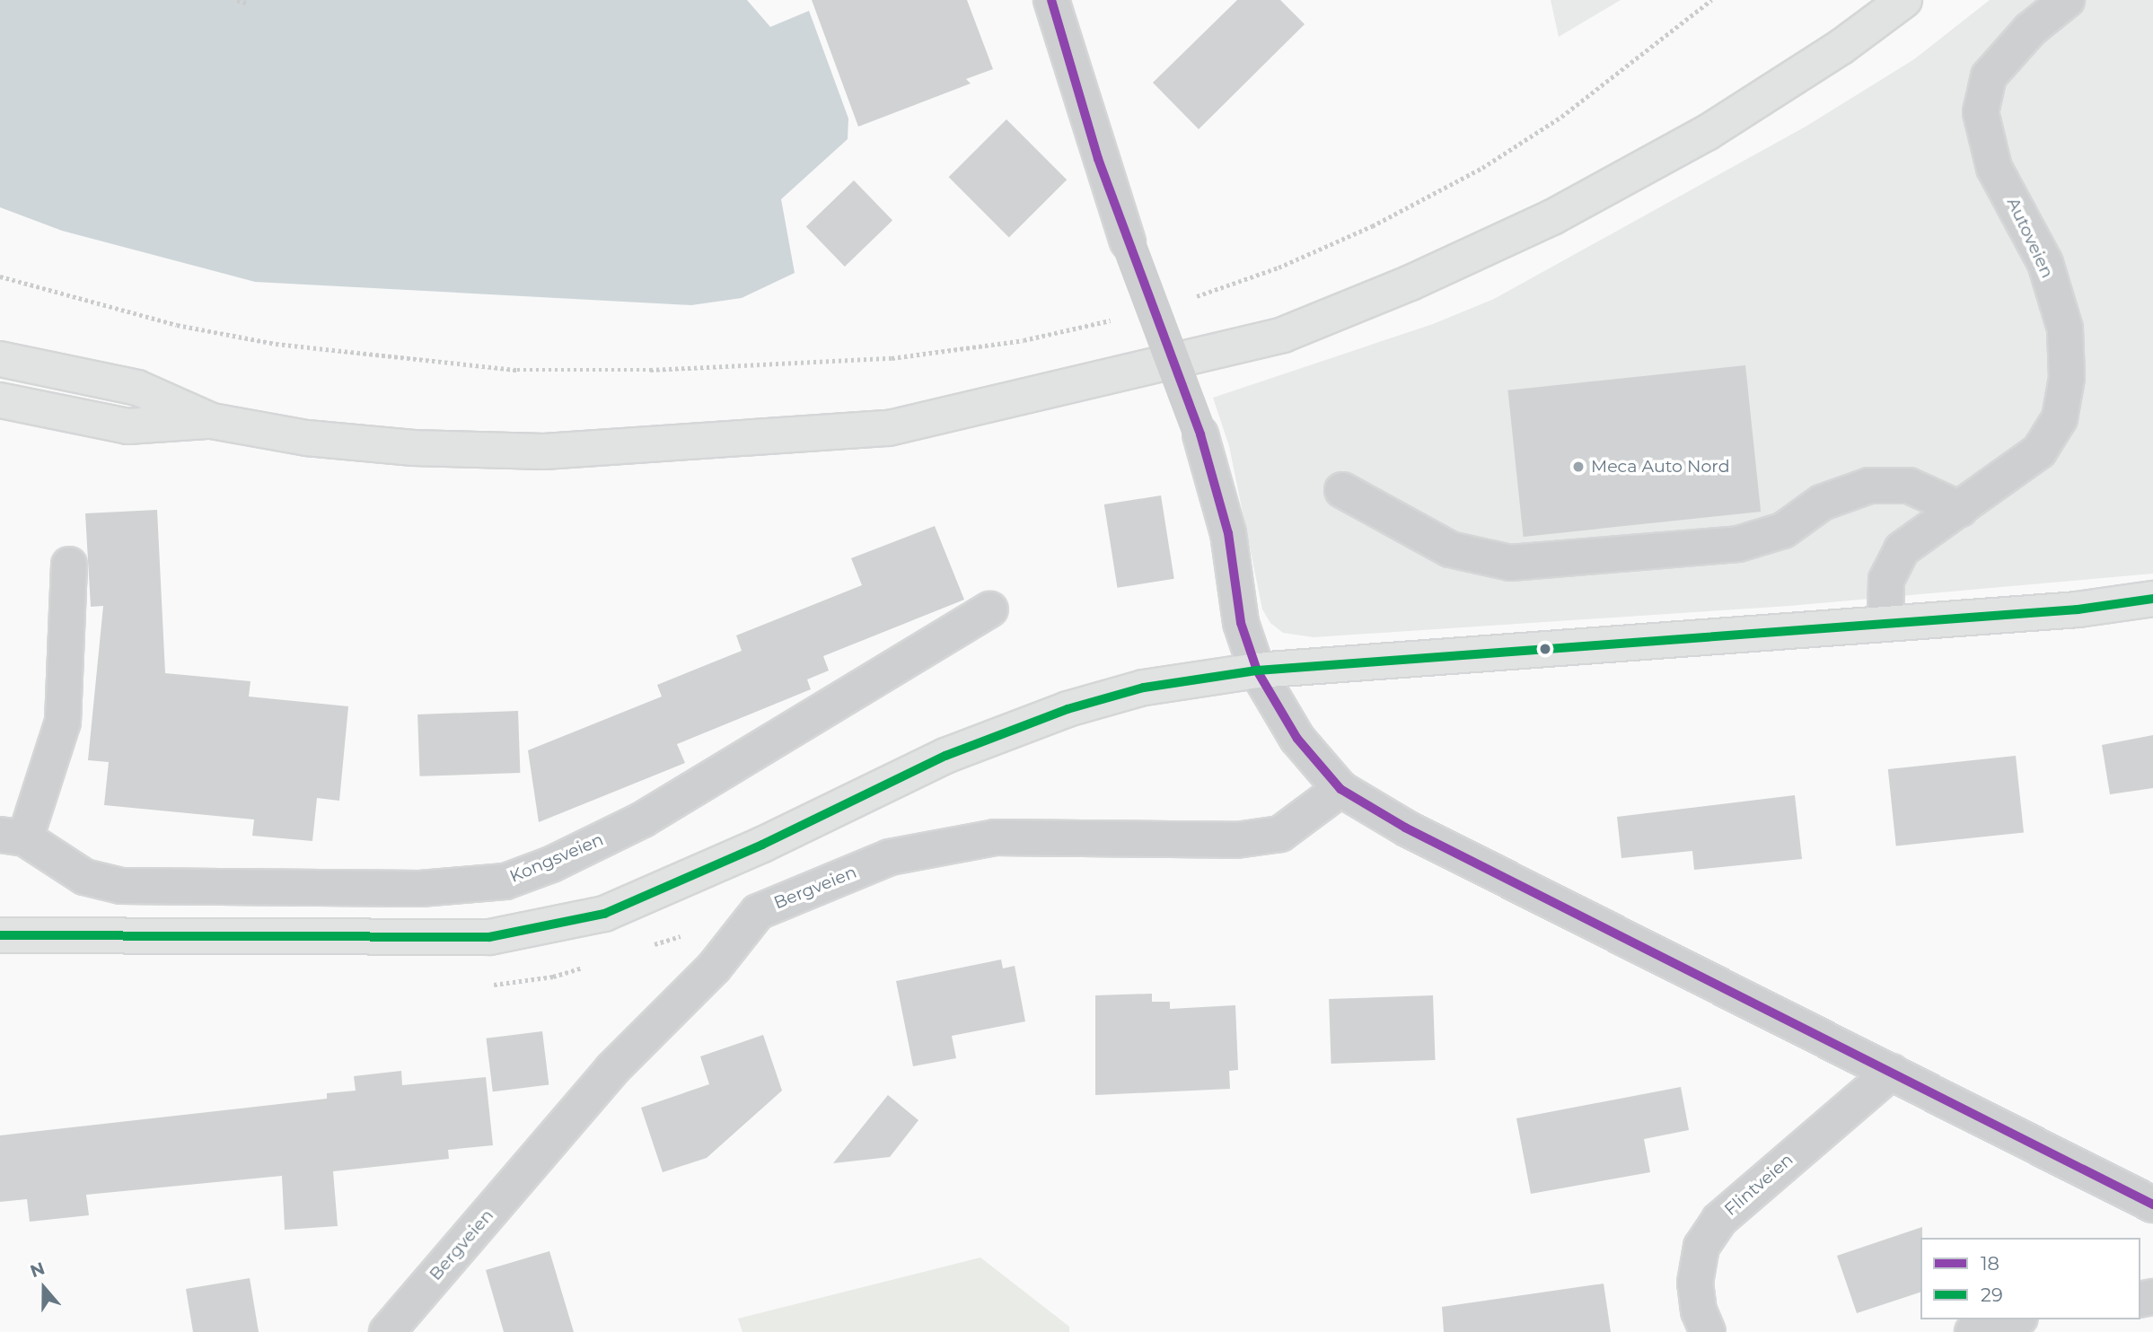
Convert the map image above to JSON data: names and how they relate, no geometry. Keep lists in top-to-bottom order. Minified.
{"streets":{"street":["Autoveien","Kongsveien","Bergveien","Flintveien"]},"places":["Meca Auto Nord"],"lines":["transit line 18","transit line 29"],"legend":["18","29"],"north":"top"}
